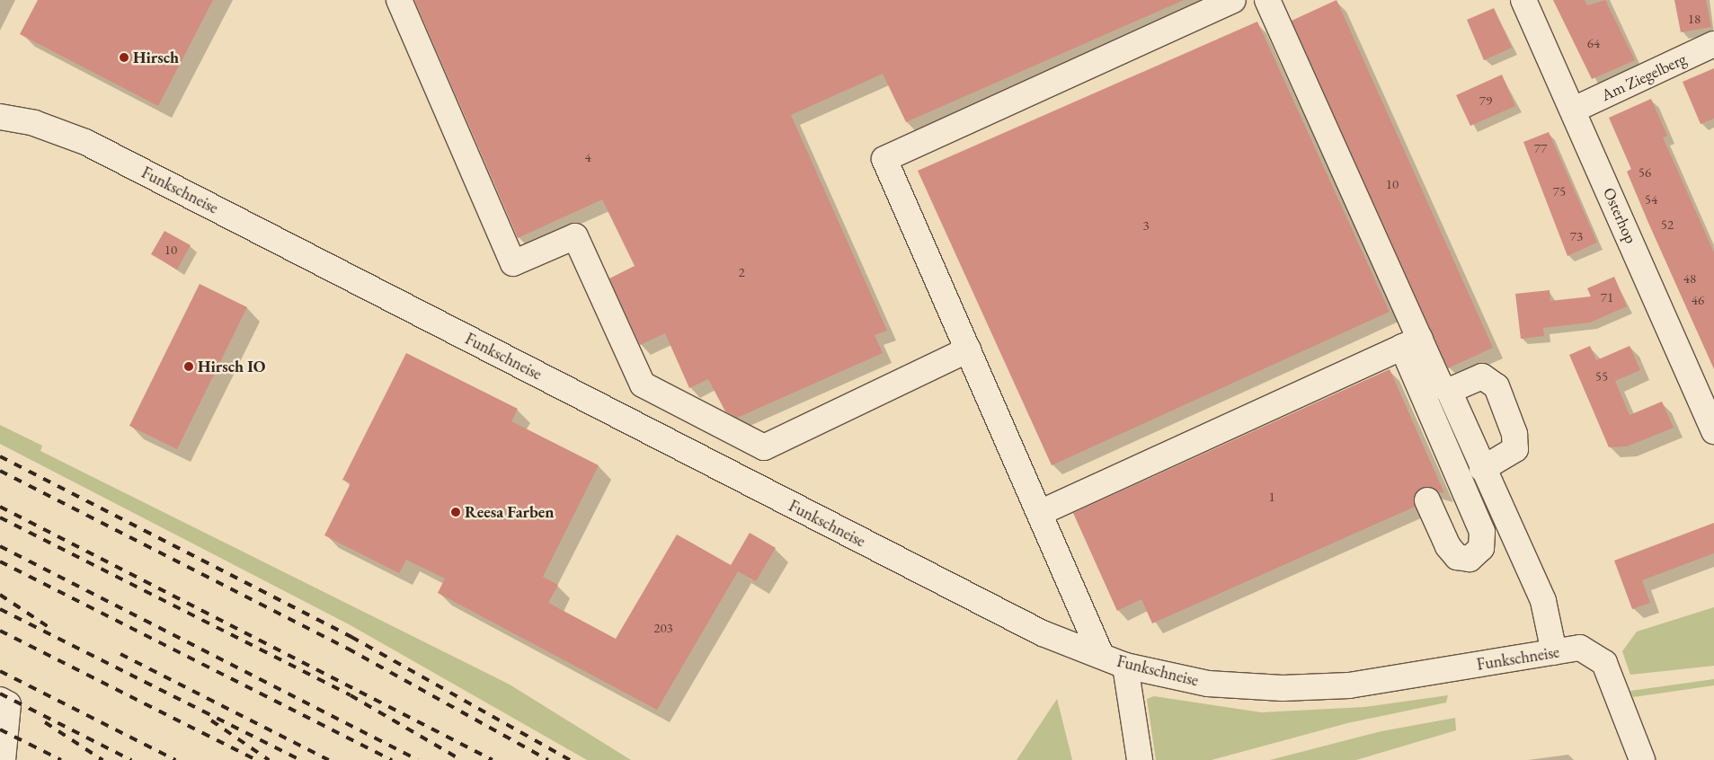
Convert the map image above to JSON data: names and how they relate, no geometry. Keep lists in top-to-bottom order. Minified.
{"streets":{"street":["Am Ziegelberg","Funkschneise","Osterhop"]},"crossings":[["Am Ziegelberg","Osterhop"]],"places":["Hirsch","Hirsch IO","Reesa Farben"],"house_numbers":["18","64","79","77","4","56","10","75","54","52","3","73","10","2","48","71","46","55","1","203"]}
